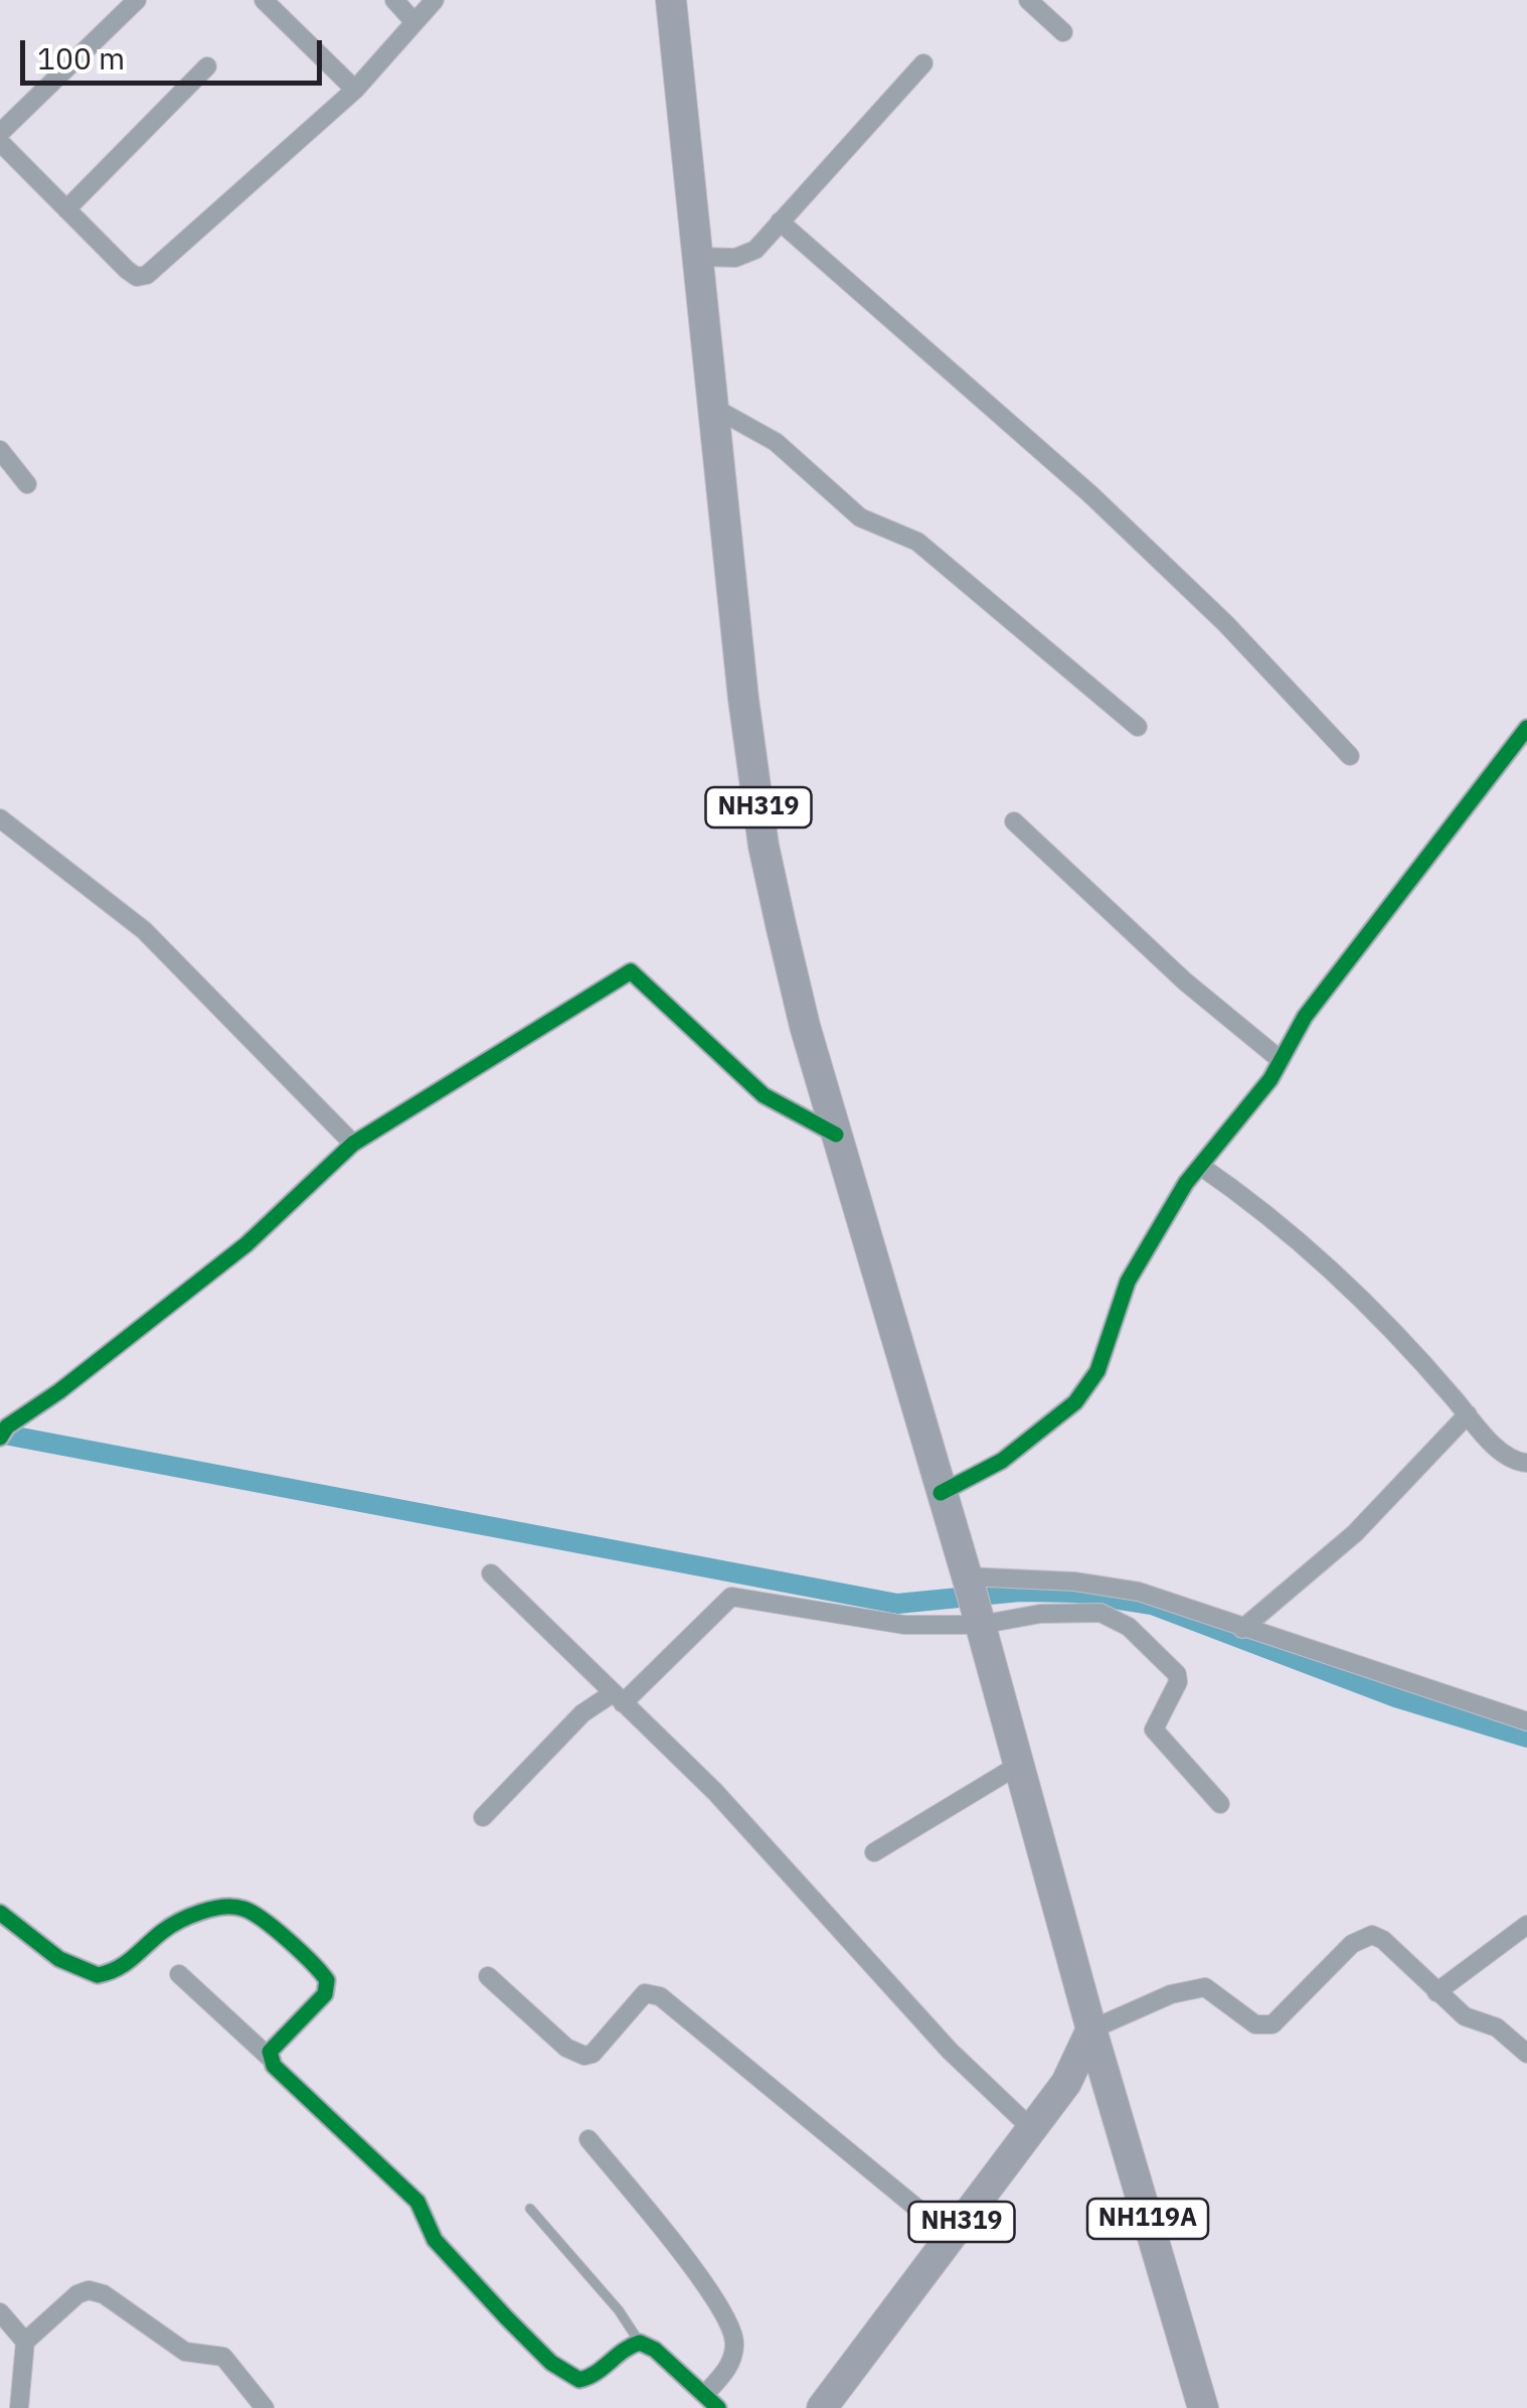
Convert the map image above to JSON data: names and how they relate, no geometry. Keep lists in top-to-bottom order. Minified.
{"streets":{"highway":["NH319","NH119A"]},"crossings":[["NH319","NH119A"]],"scale_bar":"100 m"}
